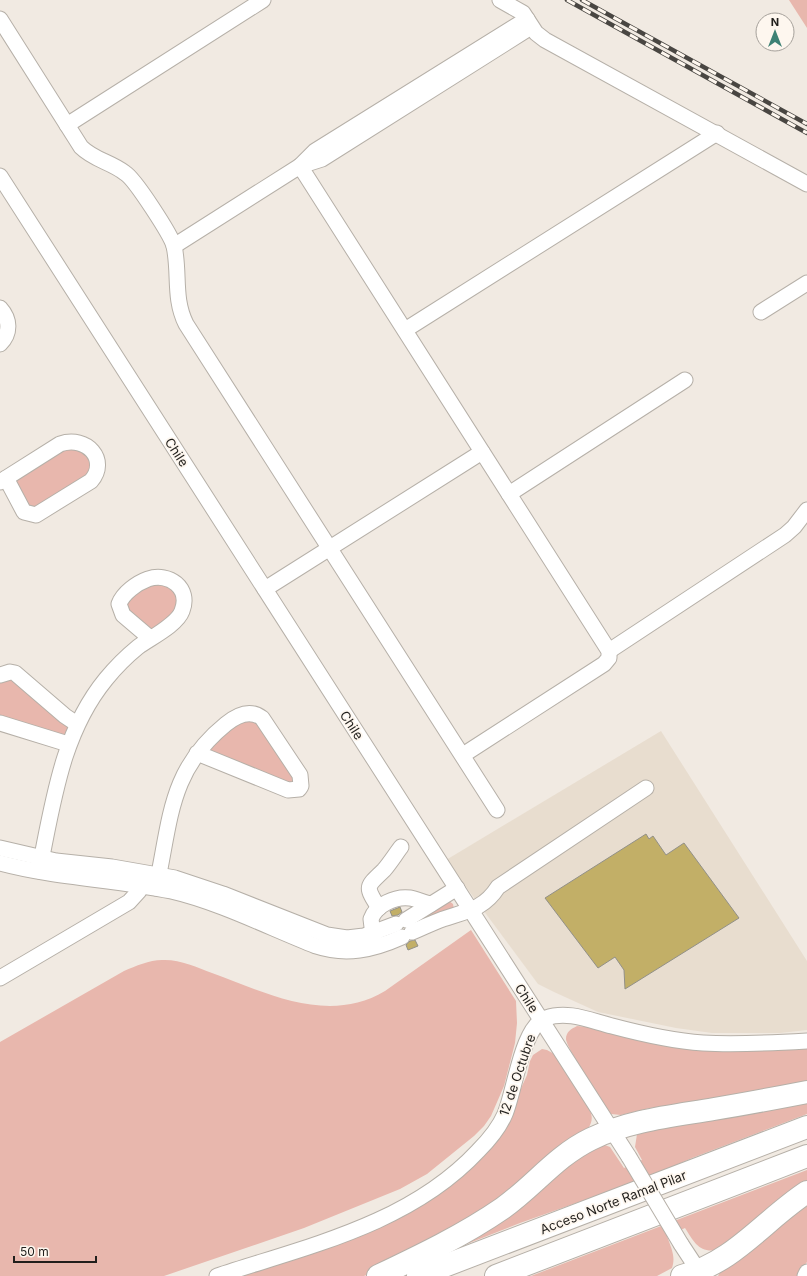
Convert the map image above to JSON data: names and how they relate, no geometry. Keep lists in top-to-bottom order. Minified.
{"streets":{"highway":["Acceso Norte Ramal Pilar"],"street":["Chile","12 de Octubre"]},"crossings":[["Chile","12 de Octubre"]],"scale_bar":"50 m","north":"top"}
